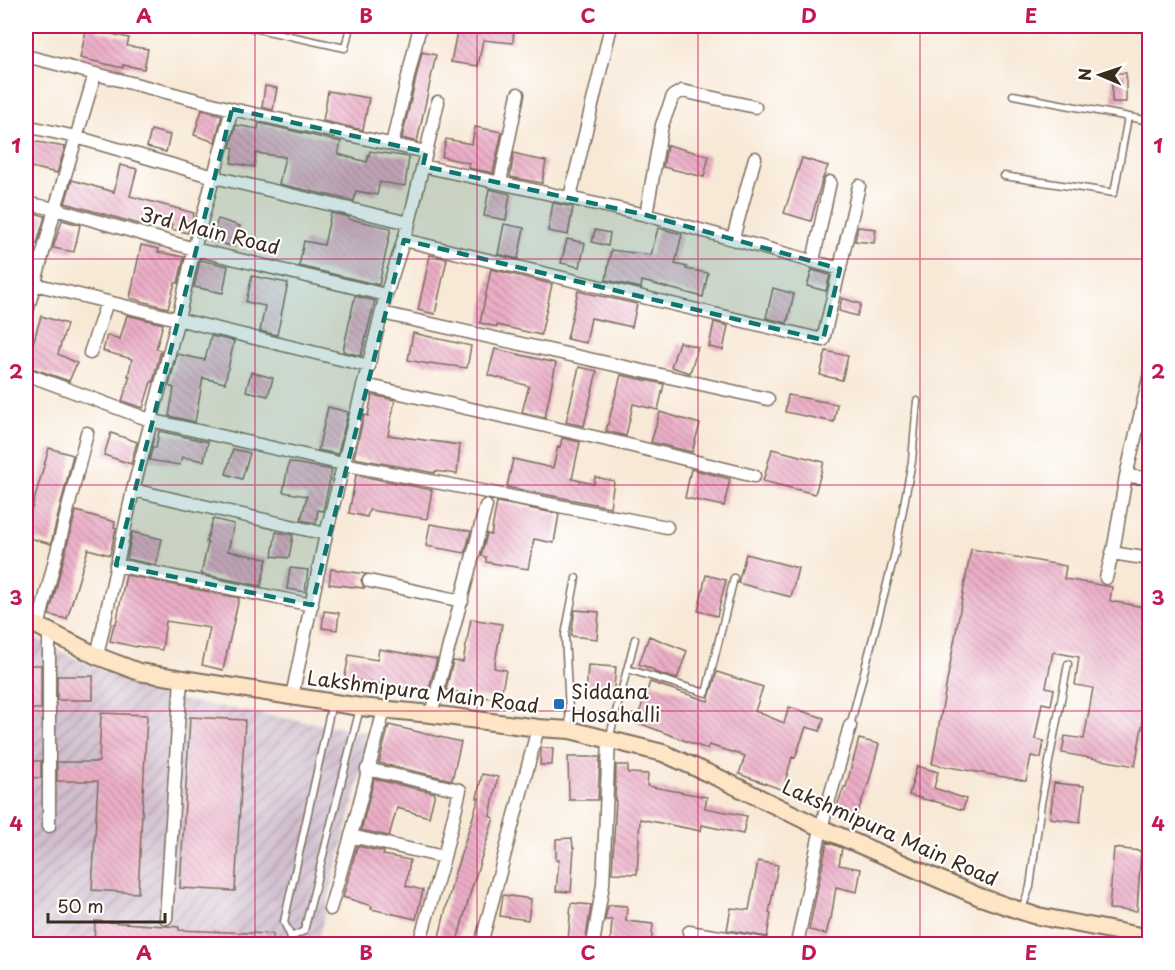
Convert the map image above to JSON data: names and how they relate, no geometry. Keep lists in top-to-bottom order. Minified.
{"streets":{"main road":["Lakshmipura Main Road"],"street":["3rd Main Road"]},"places":{"transit":["Siddana Hosahalli"]},"scale_bar":"50 m","north":"left","grid":{"columns":["A","B","C","D","E"],"rows":["1","2","3","4"]}}
